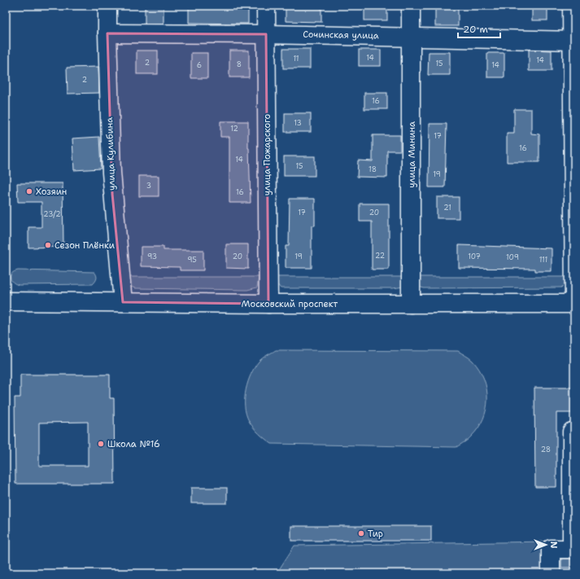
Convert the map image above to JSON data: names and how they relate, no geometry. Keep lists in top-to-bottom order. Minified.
{"streets":{"street":["Сочинская улица","улица Кулибина","улица Пожарского","улица Минина","Московский проспект"]},"crossings":[["Сочинская улица","улица Кулибина"],["Сочинская улица","улица Пожарского"],["Сочинская улица","улица Минина"],["улица Кулибина","Московский проспект"],["улица Пожарского","Московский проспект"],["улица Минина","Московский проспект"]],"places":["Хозяин","Сезон Плёнки","Школа №16","Тир"],"house_numbers":["14","11","14","2","15","8","6","14","2","16","13","12","17","16","14","15","18","19","3","16","21","17","20","23/2","22","93","20","19","107","109","95","111","28"],"scale_bar":"20 m","north":"right"}
